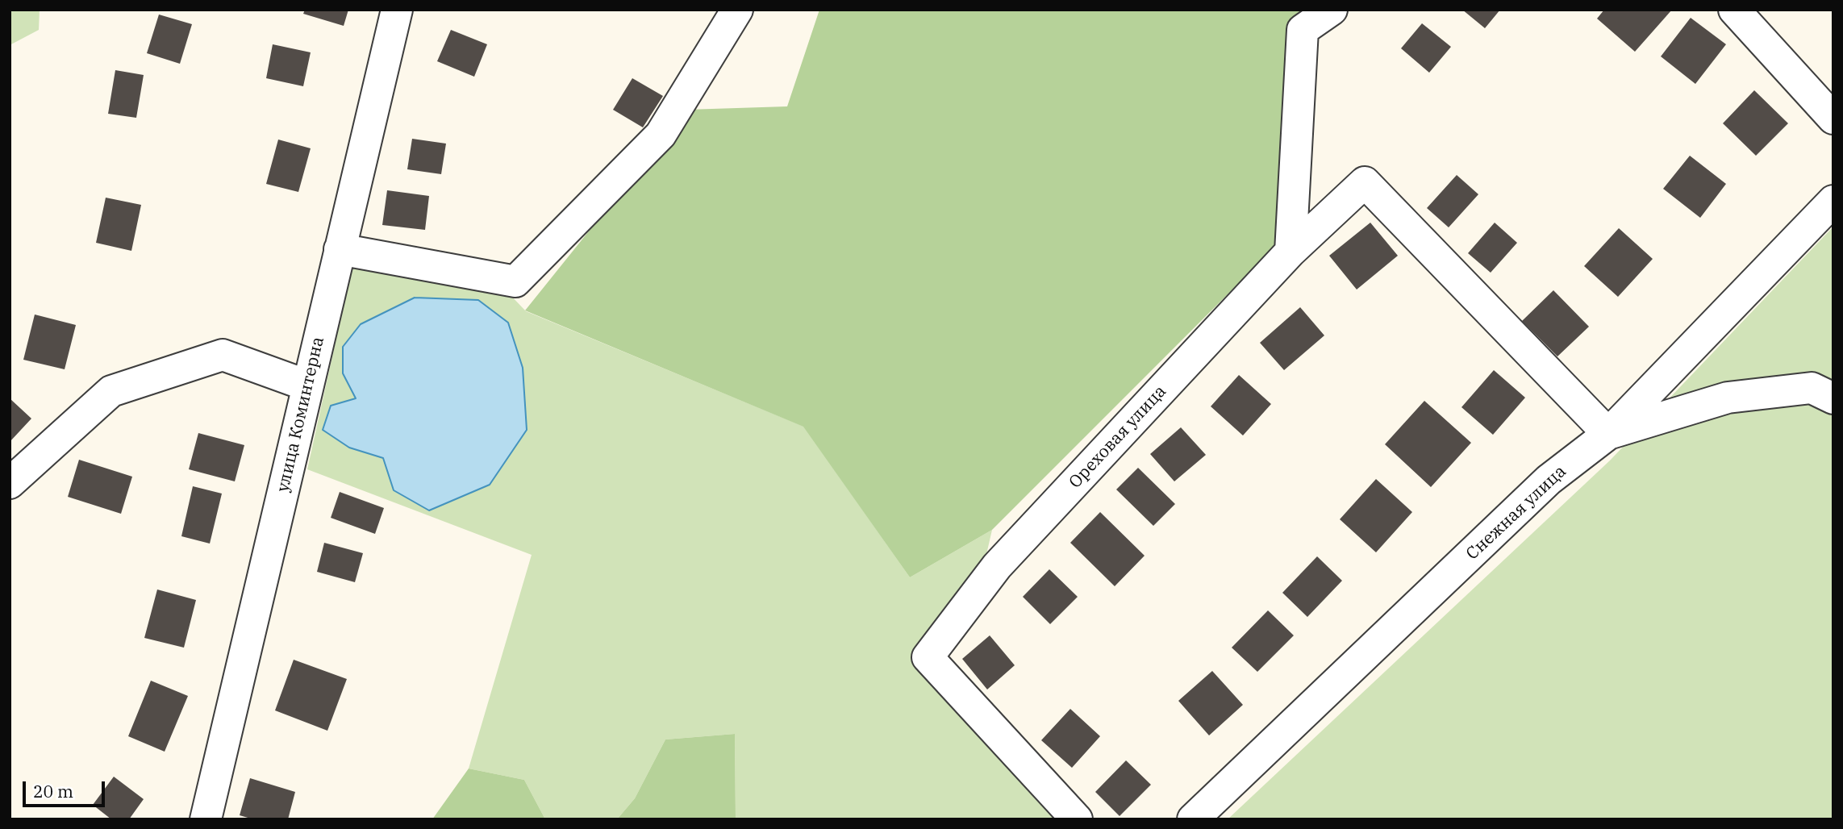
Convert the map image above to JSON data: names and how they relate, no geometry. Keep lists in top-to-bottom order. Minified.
{"streets":{"street":["улица Коминтерна","Ореховая улица","Снежная улица"]},"scale_bar":"20 m"}
